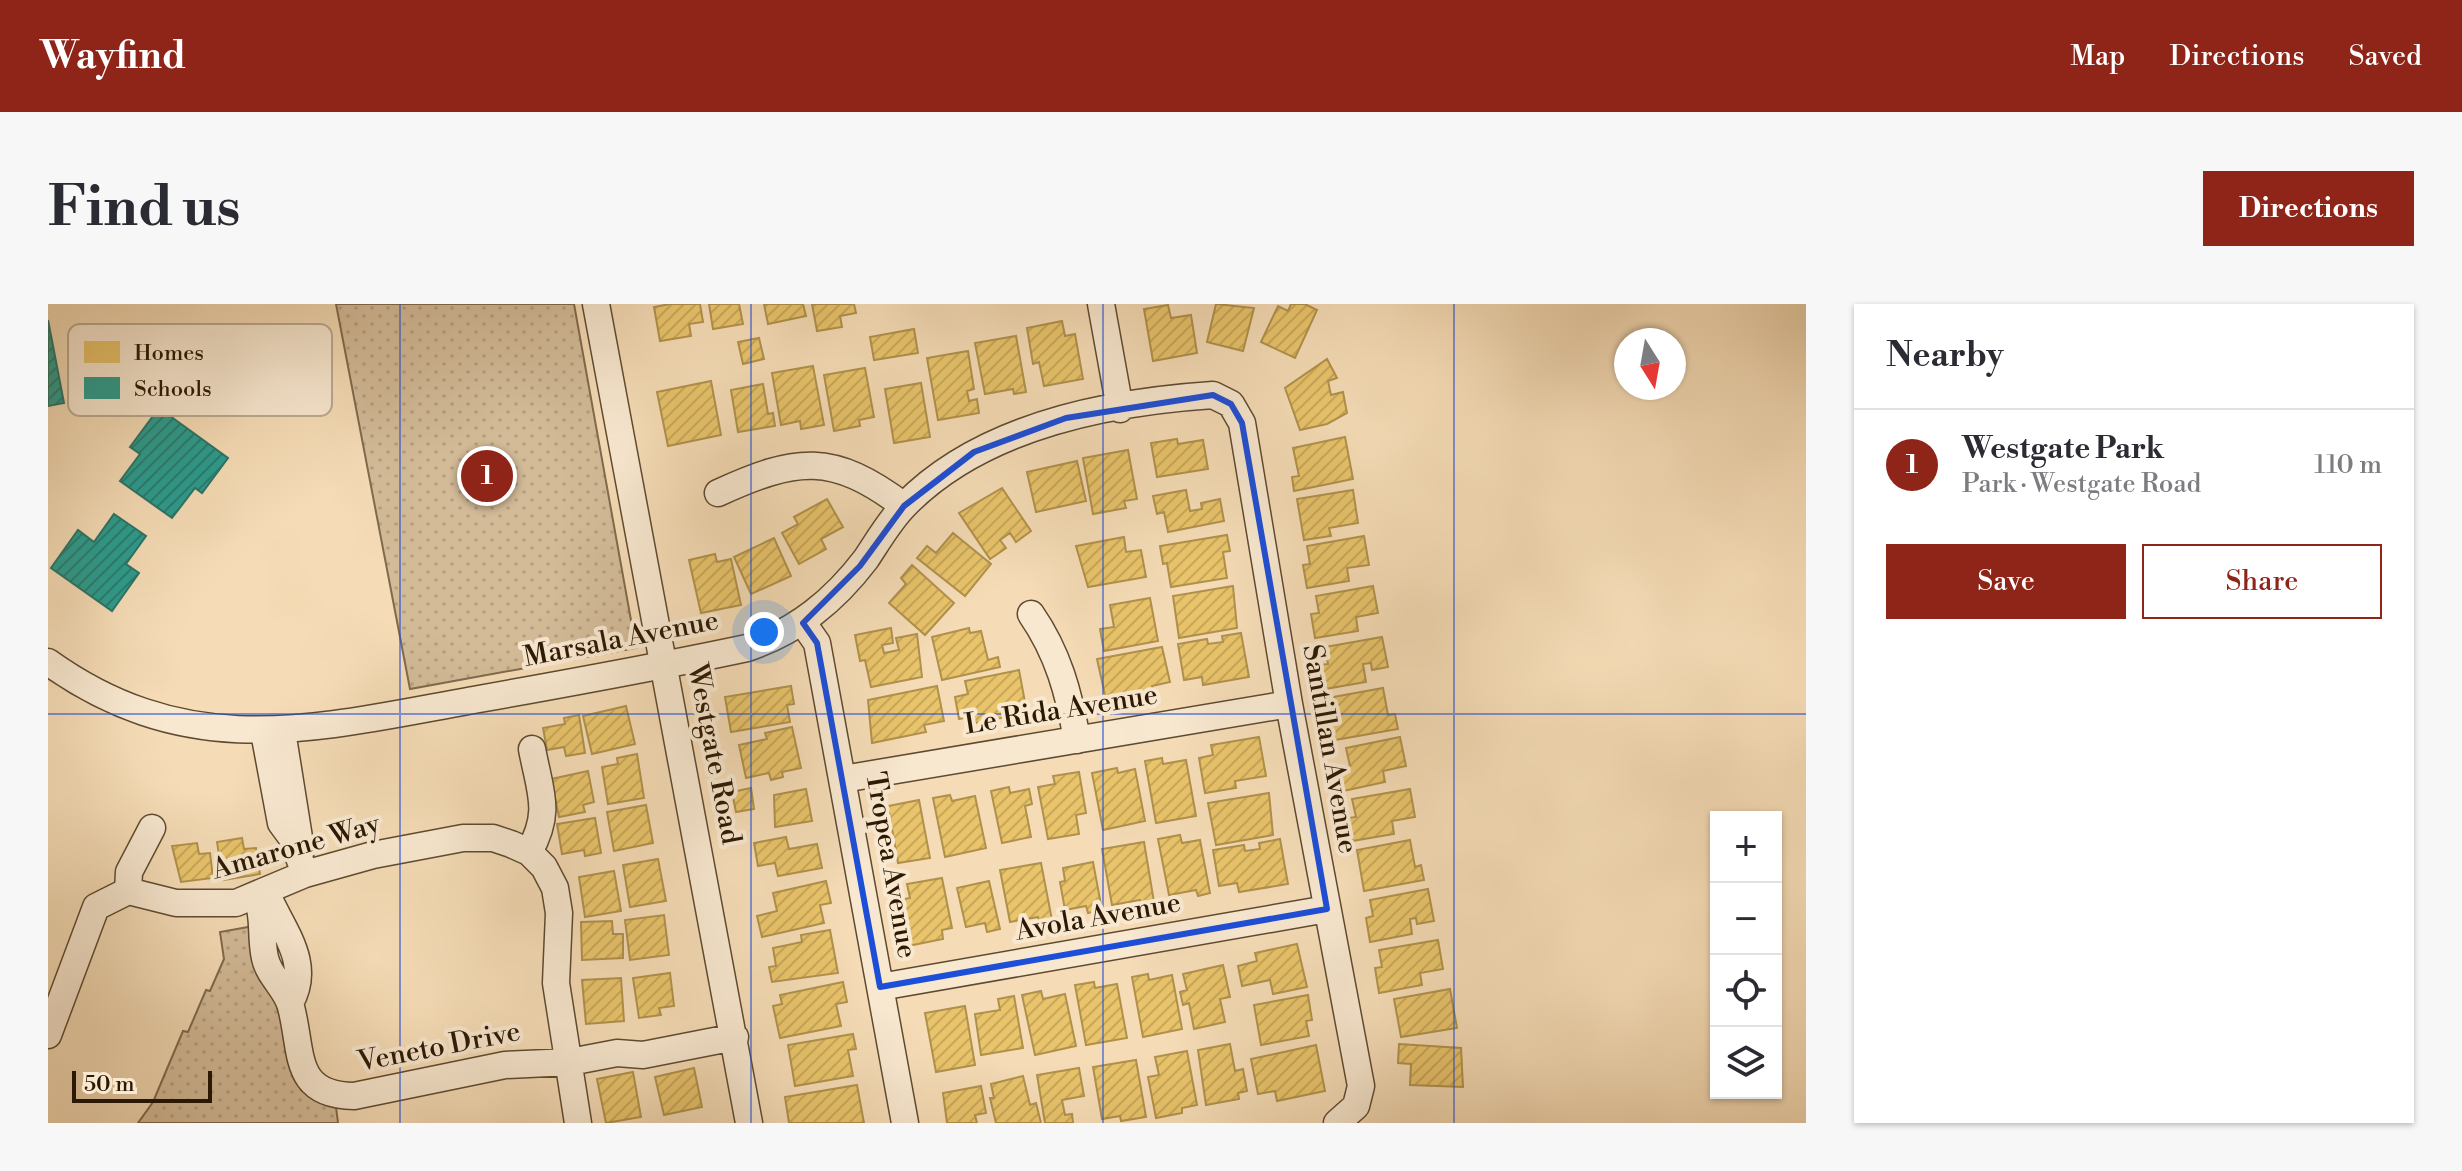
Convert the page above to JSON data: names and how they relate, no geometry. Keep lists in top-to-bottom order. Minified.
{"streets":{"street":["Marsala Avenue","Le Rida Avenue","Santillan Avenue","Westgate Road","Amarone Way","Tropea Avenue","Avola Avenue","Veneto Drive"]},"crossings":[["Marsala Avenue","Santillan Avenue"],["Marsala Avenue","Westgate Road"],["Marsala Avenue","Tropea Avenue"],["Le Rida Avenue","Santillan Avenue"],["Le Rida Avenue","Tropea Avenue"],["Santillan Avenue","Avola Avenue"],["Westgate Road","Veneto Drive"],["Amarone Way","Veneto Drive"],["Tropea Avenue","Avola Avenue"]],"legend":["Homes","Schools"],"scale_bar":"50 m","north":"bottom","page":{"header":"Wayfind","nav":["Map","Directions","Saved"],"buttons":["Directions",["Save","Share"]],"title":"Find us","heading":"Nearby","list":[{"mark":"1","name":"Westgate Park","note":"Park · Westgate Road","value":"110 m"}],"pins":"1","map_buttons":["+","−"],"scale":"50 m"}}
